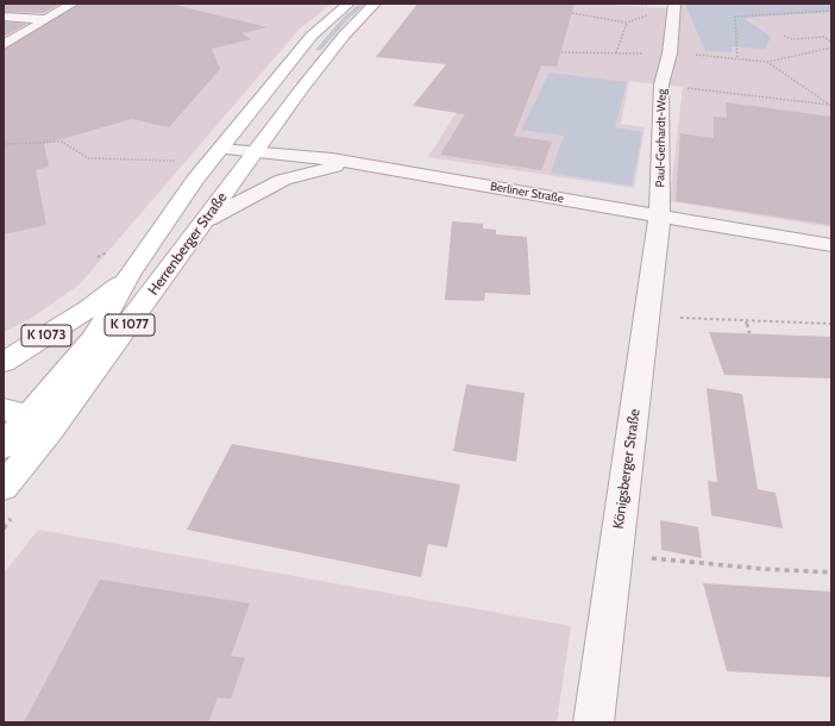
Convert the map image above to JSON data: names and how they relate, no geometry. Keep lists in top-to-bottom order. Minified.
{"streets":{"main road":["Herrenberger Straße","K 1077","K 1073"],"street":["Paul-Gerhardt-Weg","Berliner Straße","Königsberger Straße"]},"crossings":[["Paul-Gerhardt-Weg","Berliner Straße"],["Paul-Gerhardt-Weg","Königsberger Straße"],["Berliner Straße","Herrenberger Straße"],["Berliner Straße","Königsberger Straße"],["Herrenberger Straße","K 1073"]]}
